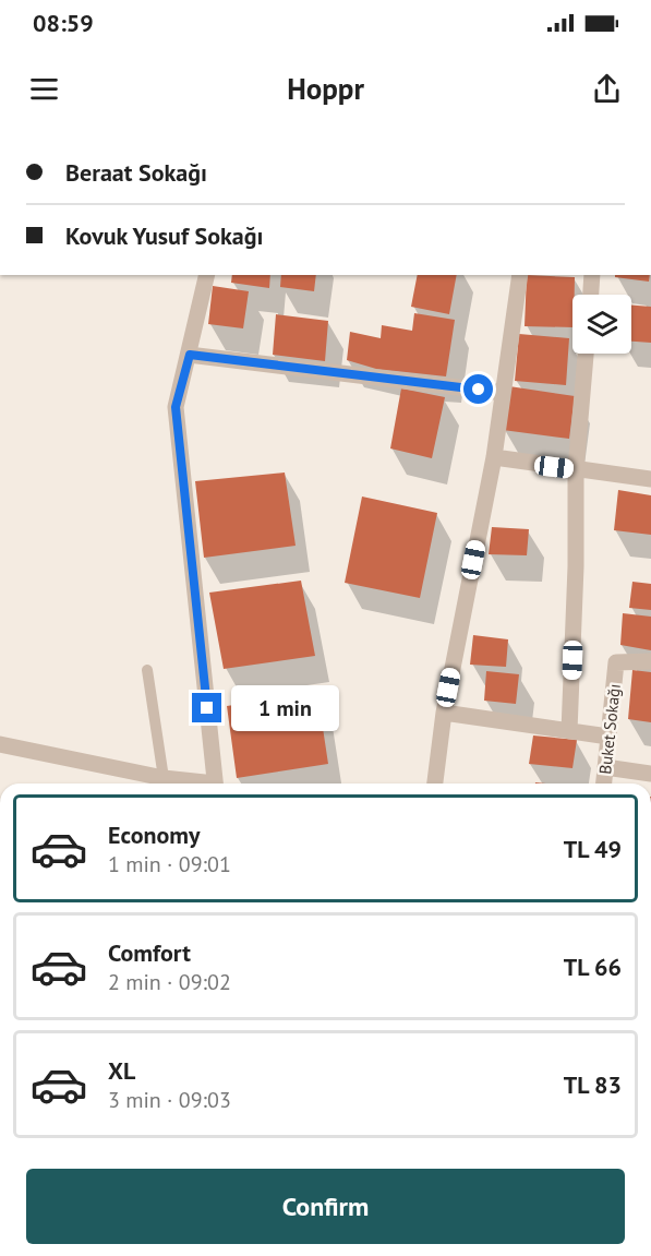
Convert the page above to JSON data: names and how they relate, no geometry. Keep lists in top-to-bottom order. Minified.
{"streets":{"street":["Buket Sokağı"]},"page":{"status":"08:59","header":"Hoppr","banner":["Beraat Sokağı","Kovuk Yusuf Sokağı"],"bubble":"1 min","list":[{"name":"Economy","note":"1 min · 09:01","value":"TL 49"},{"name":"Comfort","note":"2 min · 09:02","value":"TL 66"},{"name":"XL","note":"3 min · 09:03","value":"TL 83"}],"buttons":"Confirm"}}
